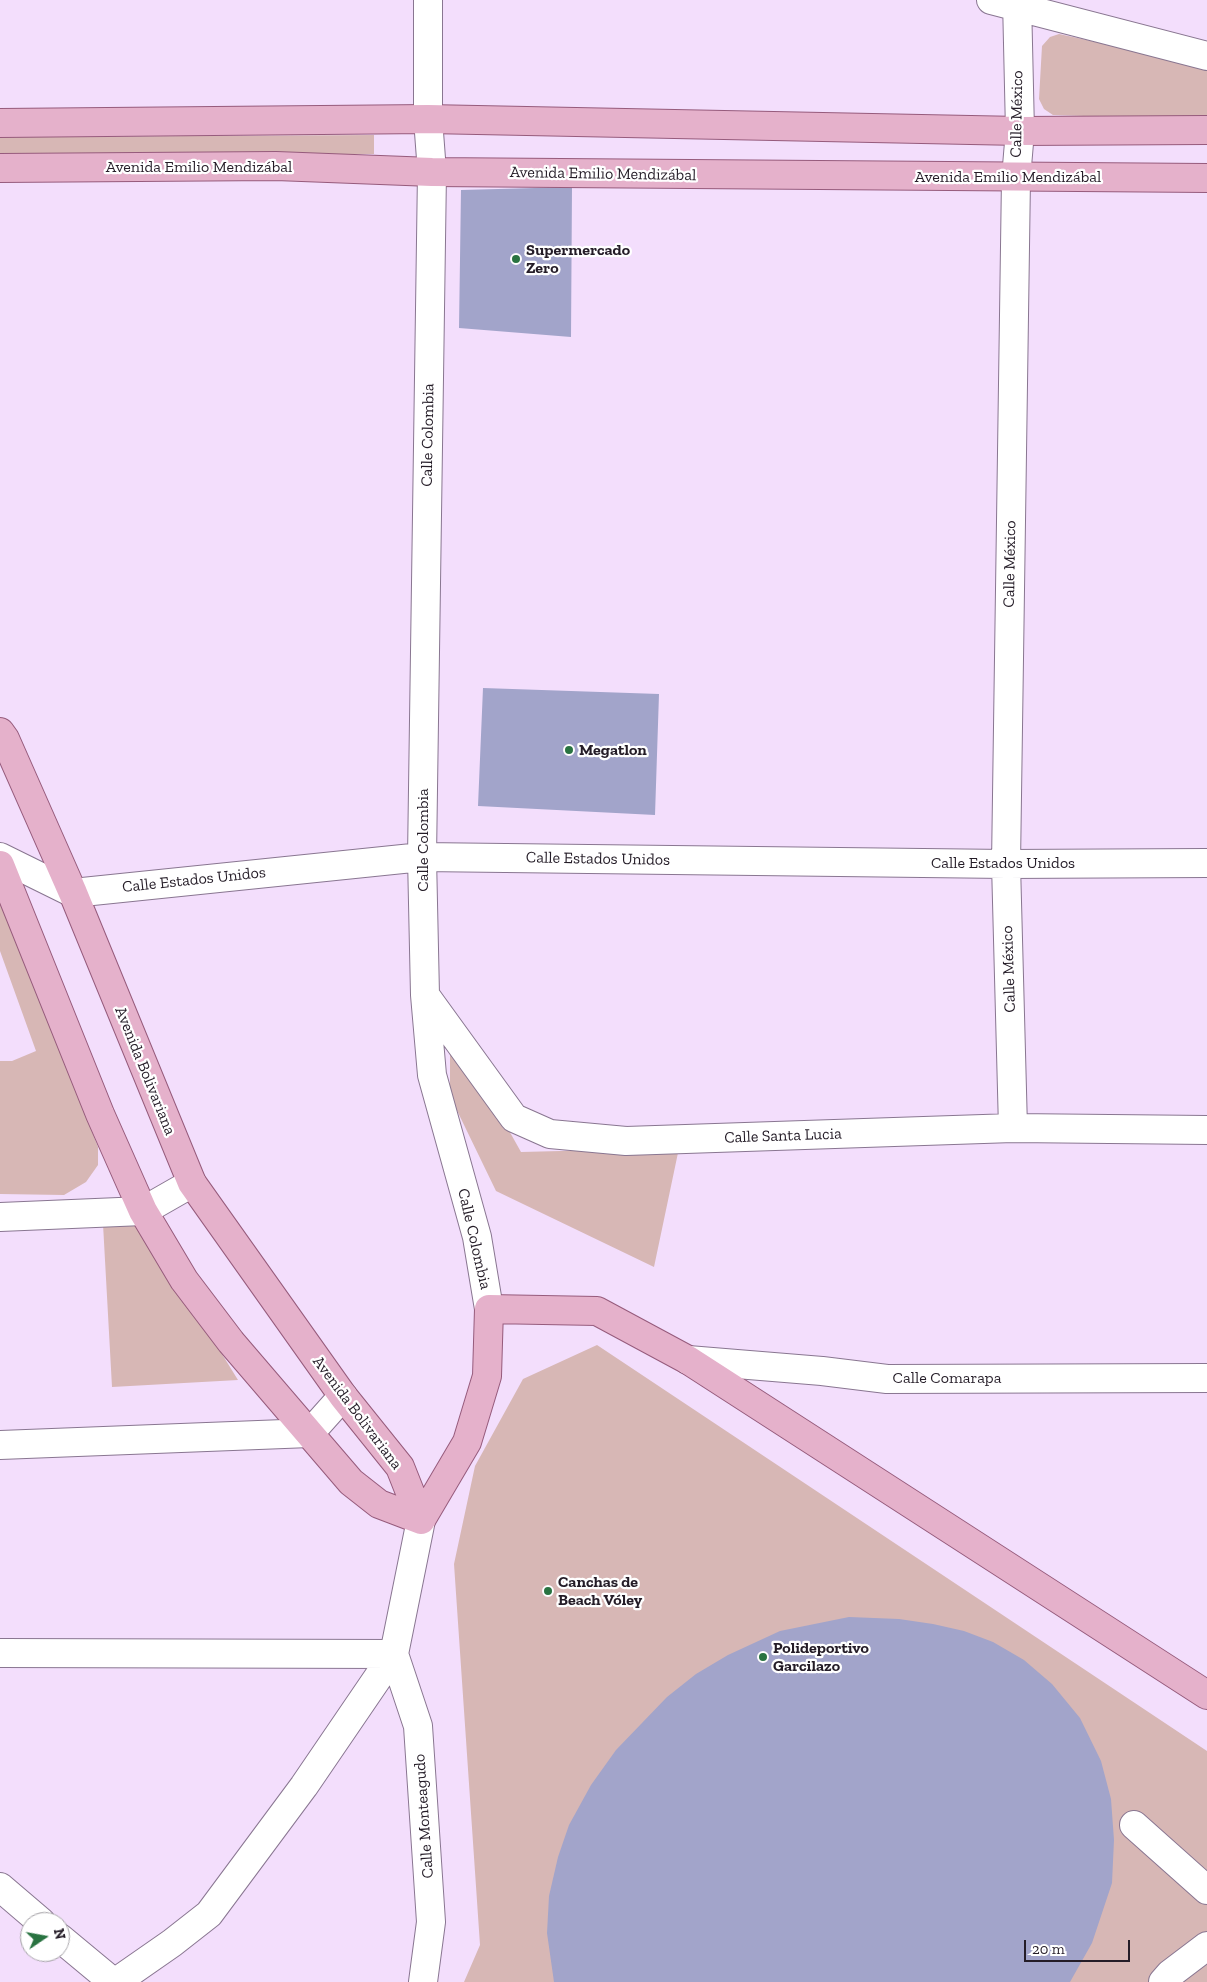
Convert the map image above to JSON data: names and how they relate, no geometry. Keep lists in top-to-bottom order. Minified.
{"streets":{"main road":["Avenida Emilio Mendizábal","Calle Colombia","Avenida Bolivariana"],"street":["Calle México","Calle Estados Unidos","Calle Santa Lucia","Calle Comarapa","Calle Monteagudo"]},"crossings":[["Calle México","Avenida Emilio Mendizábal"],["Calle México","Calle Estados Unidos"],["Calle México","Calle Santa Lucia"],["Avenida Emilio Mendizábal","Calle Colombia"],["Calle Colombia","Calle Estados Unidos"],["Calle Colombia","Avenida Bolivariana"],["Calle Colombia","Calle Santa Lucia"],["Calle Colombia","Calle Monteagudo"],["Calle Estados Unidos","Avenida Bolivariana"]],"places":["Supermercado Zero","Megatlon","Canchas de Beach Vóley","Polideportivo Garcilazo"],"scale_bar":"20 m","north":"right"}
